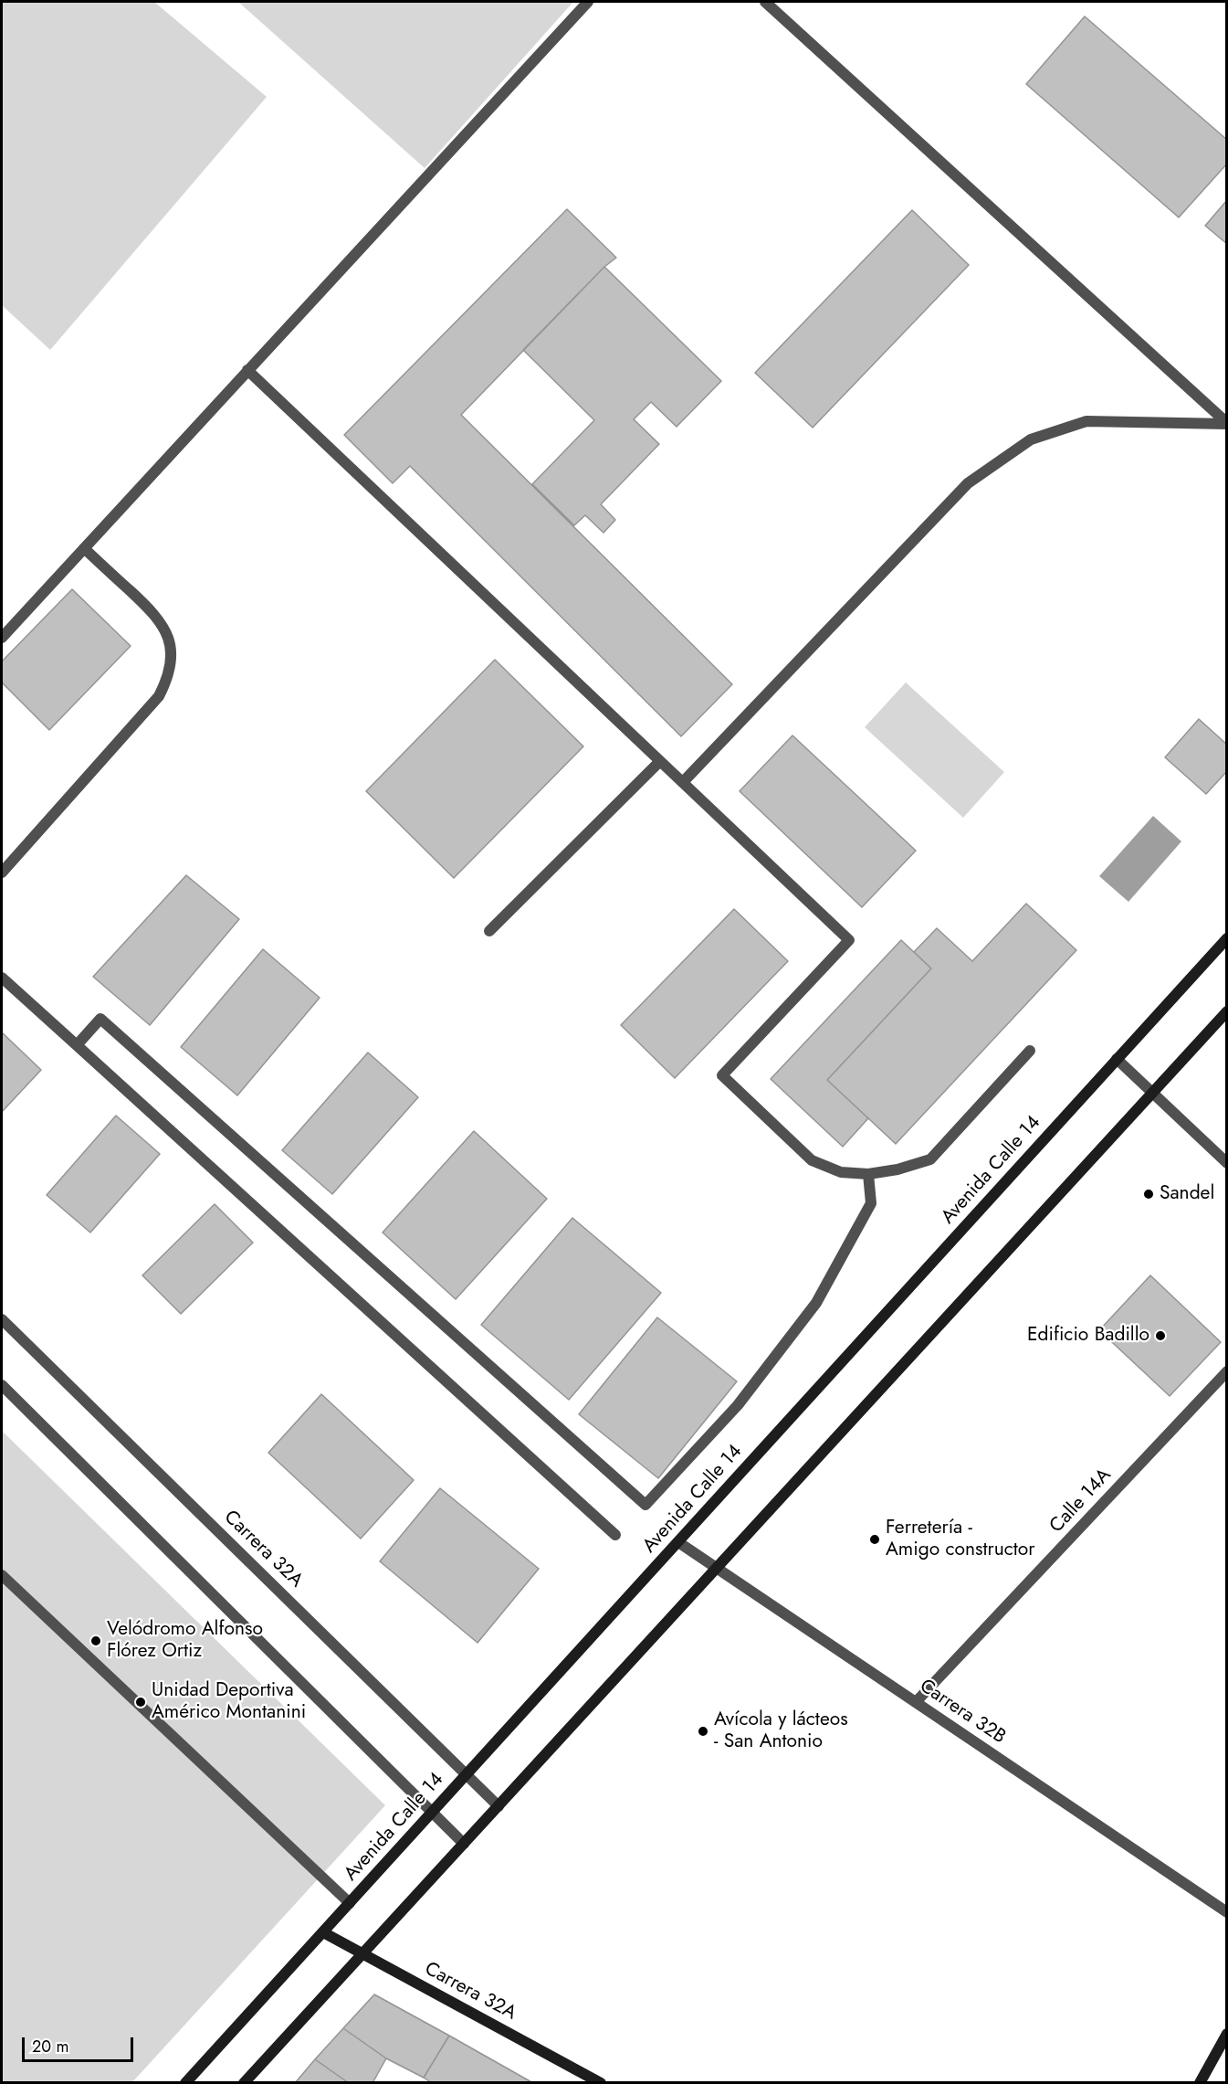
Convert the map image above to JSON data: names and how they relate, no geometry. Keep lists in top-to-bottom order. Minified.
{"streets":{"main road":["Avenida Calle 14","Carrera 32A"],"street":["Calle 14A","Carrera 32B"]},"crossings":[["Avenida Calle 14","Carrera 32A"],["Avenida Calle 14","Carrera 32B"],["Calle 14A","Carrera 32B"]],"places":["Sandel","Edificio Badillo","Ferretería - Amigo constructor","Velódromo Alfonso Flórez Ortiz","Unidad Deportiva Américo Montanini","Avícola y lácteos - San Antonio"],"scale_bar":"20 m"}
